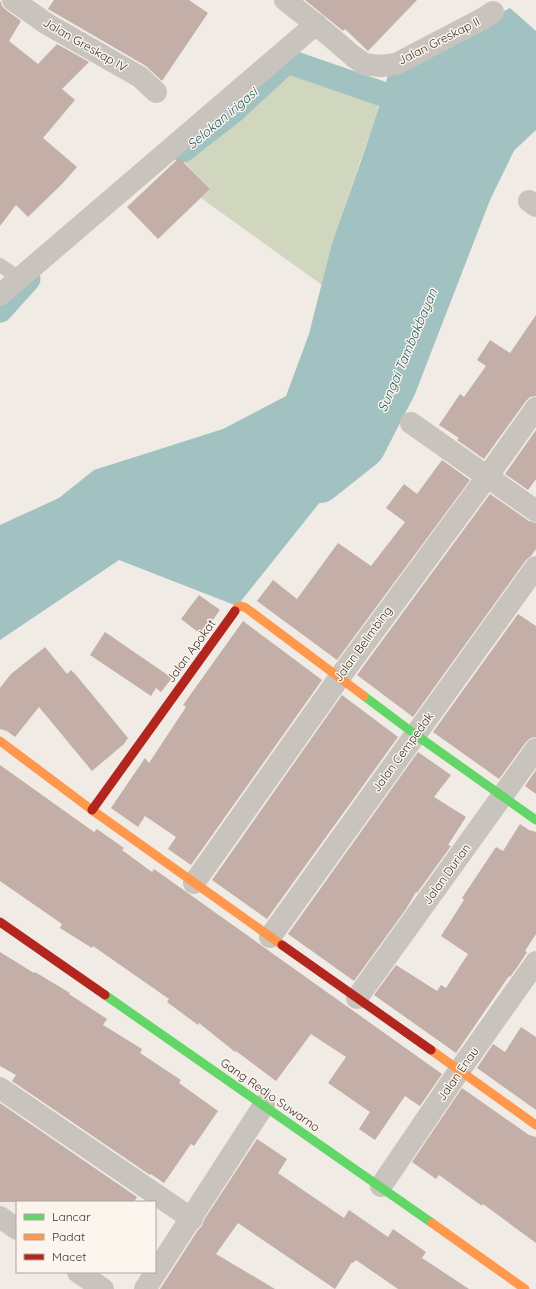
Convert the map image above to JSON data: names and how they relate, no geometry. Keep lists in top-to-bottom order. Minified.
{"streets":{"street":["Jalan Greskap II","Jalan Greskap IV","Jalan Belimbing","Jalan Apokat","Jalan Cempedak","Jalan Durian","Jalan Enau","Gang Redjo Suwarno"]},"crossings":[["Jalan Belimbing","Jalan Apokat"],["Jalan Enau","Gang Redjo Suwarno"]],"water":["Selokan irigasi","Sungai Tambakbayan"],"legend":["Lancar","Padat","Macet"]}
